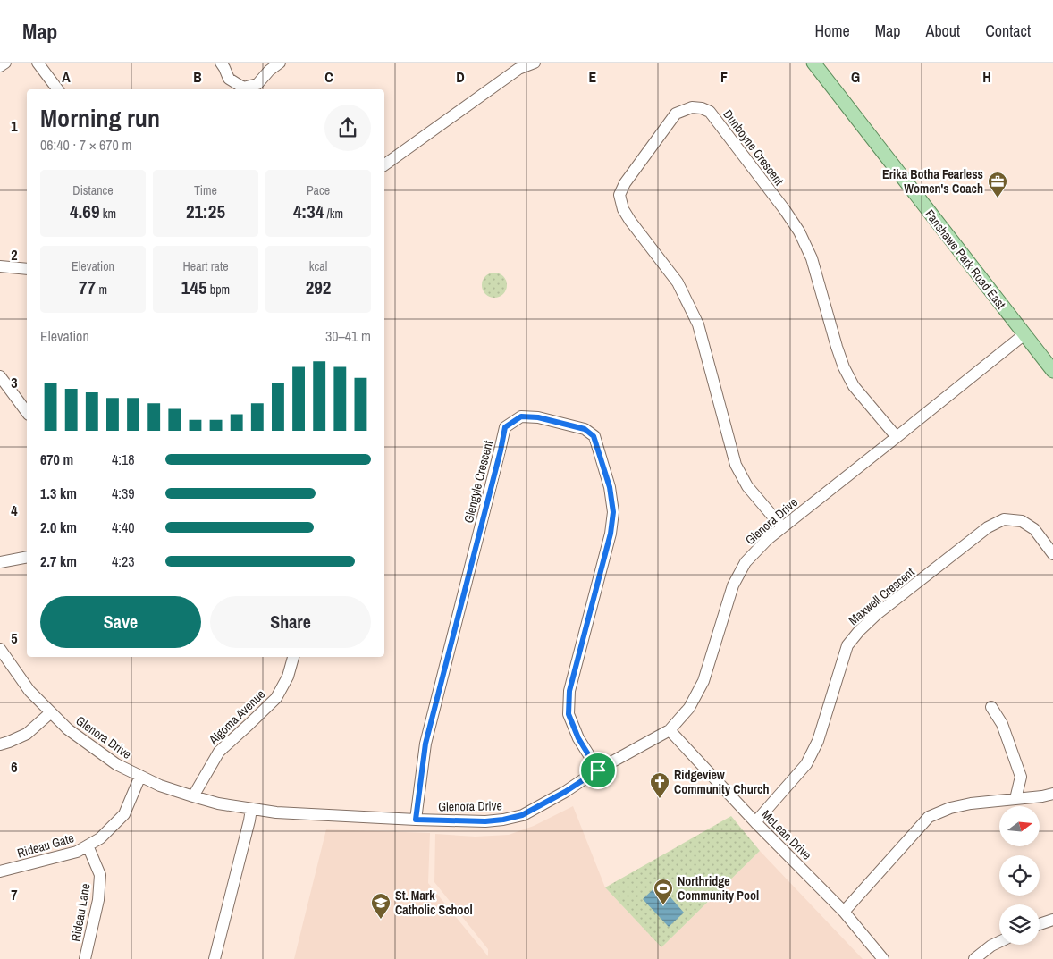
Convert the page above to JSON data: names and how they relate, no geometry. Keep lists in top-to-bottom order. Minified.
{"streets":{"main road":["Fanshawe Park Road East"],"street":["Dunboyne Crescent","Glengyle Crescent","Glenora Drive","Maxwell Crescent","Algoma Avenue","McLean Drive","Rideau Gate","Rideau Lane"]},"crossings":[["Dunboyne Crescent","Glenora Drive"],["Fanshawe Park Road East","Glenora Drive"],["Glengyle Crescent","Glenora Drive"],["Glenora Drive","Algoma Avenue"],["Glenora Drive","McLean Drive"],["Glenora Drive","Rideau Gate"],["Maxwell Crescent","McLean Drive"],["Rideau Gate","Rideau Lane"]],"places":{"office":["Erika Botha Fearless Women's Coach"],"church":["Ridgeview Community Church"],"sports":["Northridge Community Pool"],"school or university":["St. Mark Catholic School"]},"north":"right","page":{"header":"Map","nav":["Home","Map","About","Contact"],"heading":["Morning run","06:40 · 7 × 670 m"],"stats":[["Distance","4.69 km"],["Time","21:25"],["Pace","4:34 /km"],["Elevation","77 m"],["Heart rate","145 bpm"],["kcal","292"]],"chart":["Elevation","30–41 m"],"list":[{"name":"670 m","note":"4:18"},{"name":"1.3 km","note":"4:39"},{"name":"2.0 km","note":"4:40"},{"name":"2.7 km","note":"4:23"}],"buttons":["Save","Share"]},"grid":{"columns":["A","B","C","D","E","F","G","H"],"rows":["1","2","3","4","5","6","7"]}}
